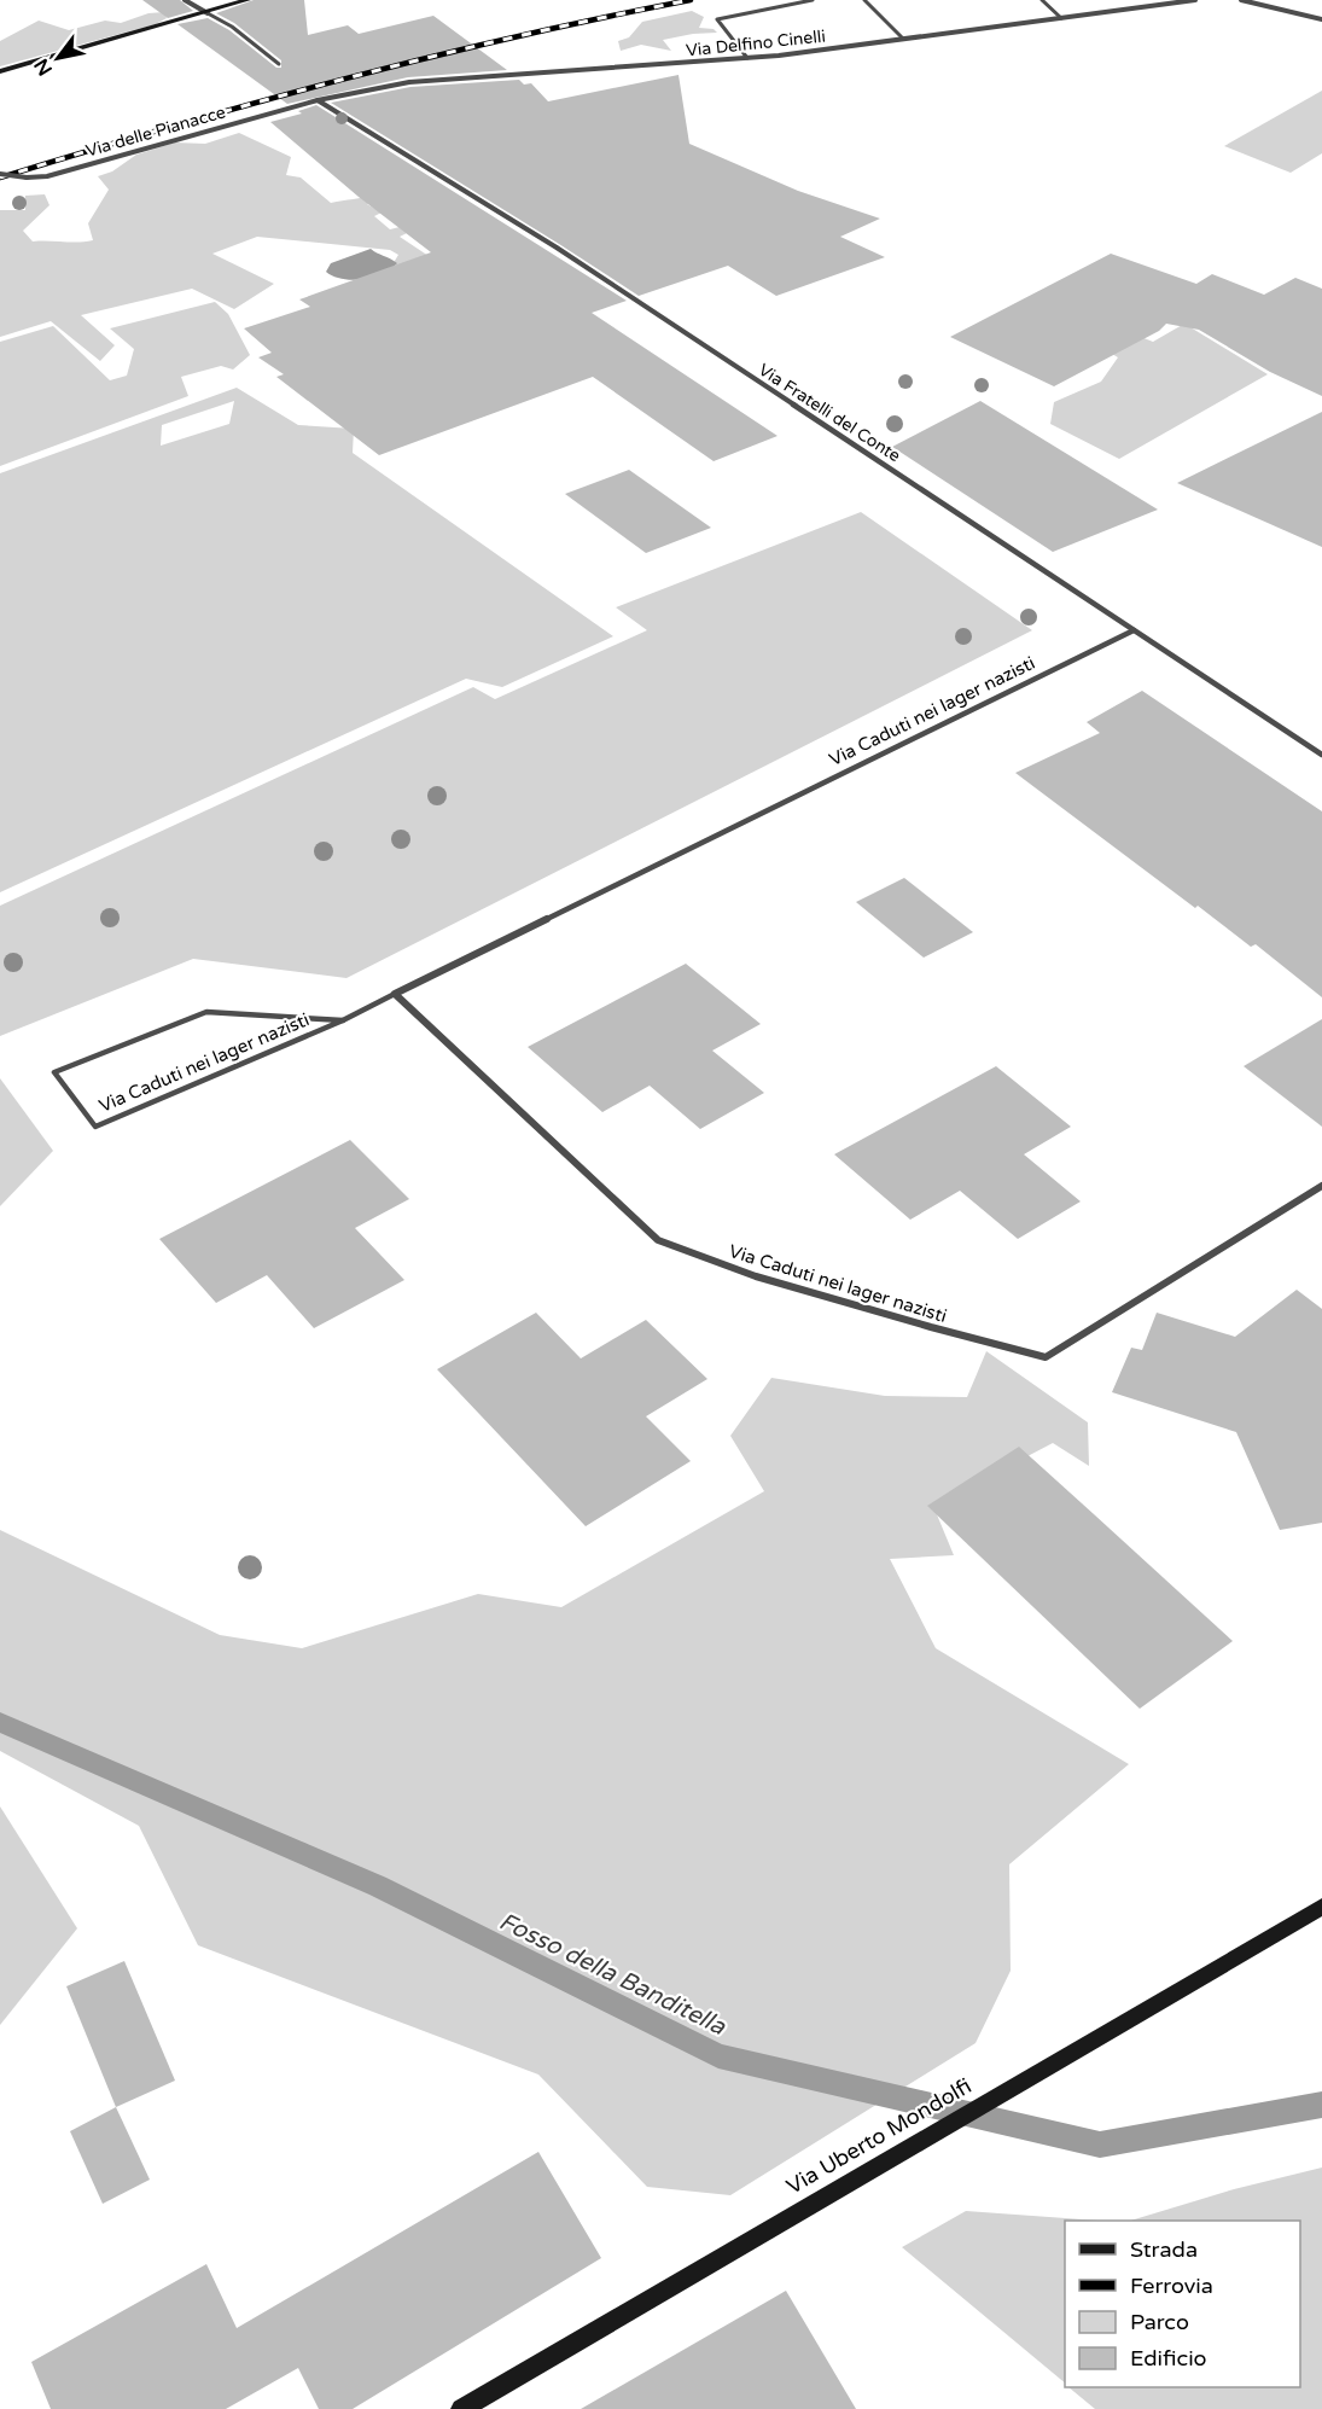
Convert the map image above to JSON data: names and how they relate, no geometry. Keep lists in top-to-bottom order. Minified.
{"streets":{"main road":["Via Uberto Mondolfi"],"street":["Via Delfino Cinelli","Via delle Pianacce","Via Fratelli del Conte","Via Caduti nei lager nazisti"]},"crossings":[["Via Delfino Cinelli","Via delle Pianacce"],["Via Delfino Cinelli","Via Fratelli del Conte"],["Via delle Pianacce","Via Fratelli del Conte"],["Via Fratelli del Conte","Via Caduti nei lager nazisti"]],"water":["Fosso della Banditella"],"legend":["Strada","Ferrovia","Parco","Edificio"],"north":"bottom left"}
